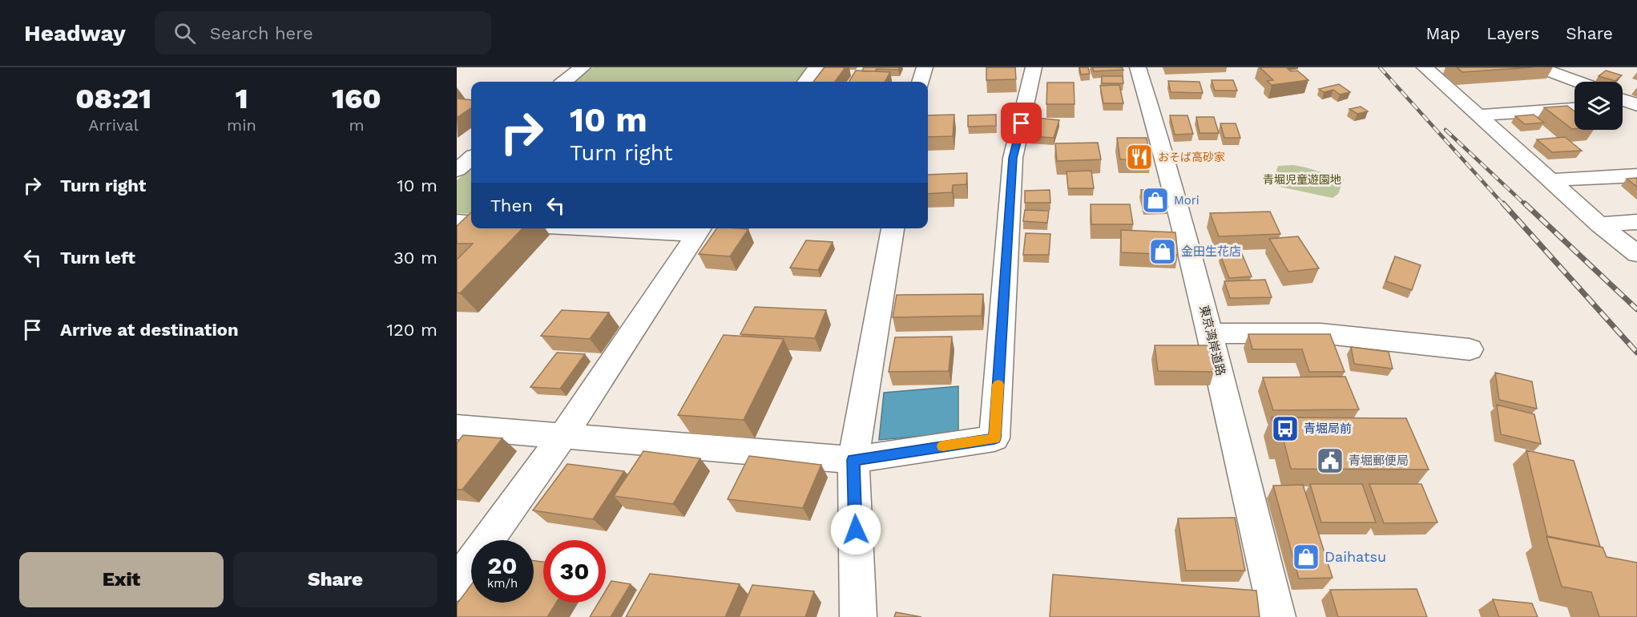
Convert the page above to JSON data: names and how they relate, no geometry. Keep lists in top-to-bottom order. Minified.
{"streets":{"main road":["東京湾岸道路"]},"parks":["青堀児童遊園地"],"places":{"restaurant":["おそば高砂家"],"shop":["Mori","金田生花店","Daihatsu"],"bus stop":["青堀局前"],"public building":["青堀郵便局"]},"page":{"header":"Headway","search":"Search here","nav":["Map","Layers","Share"],"eta":["08:21","Arrival","1","min","160","m"],"turn":["10 m","Turn right"],"list":[{"name":"Turn right","value":"10 m"},{"name":"Turn left","value":"30 m"},{"name":"Arrive at destination","value":"120 m"}],"then":"Then","speed":"20 km/h","limit":"30","buttons":["Exit","Share"]}}
